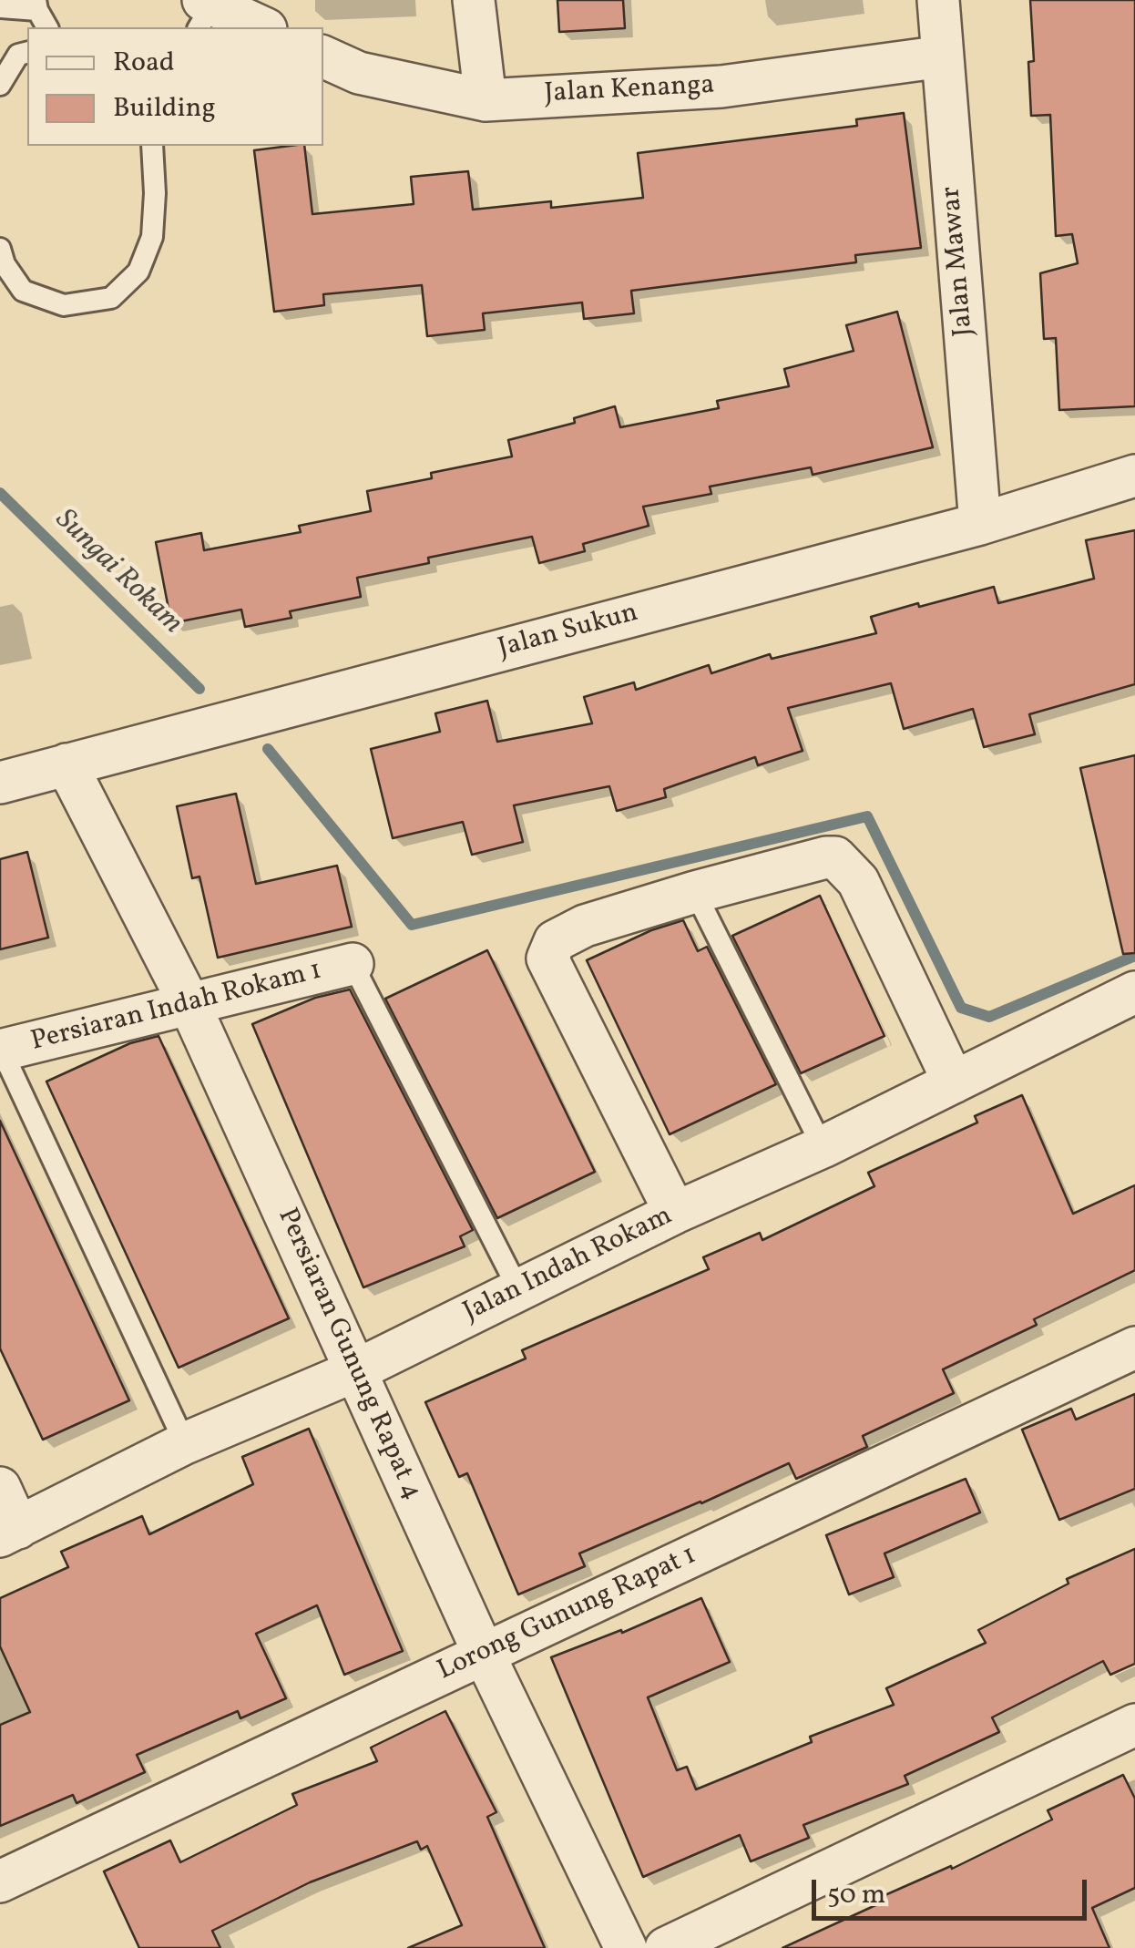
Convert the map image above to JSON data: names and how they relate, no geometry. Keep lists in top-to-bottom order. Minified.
{"streets":{"street":["Jalan Kenanga","Jalan Mawar","Jalan Sukun","Persiaran Indah Rokam 1","Jalan Indah Rokam","Persiaran Gunung Rapat 4","Lorong Gunung Rapat 1"]},"crossings":[["Jalan Kenanga","Jalan Mawar"],["Jalan Mawar","Jalan Sukun"],["Jalan Sukun","Persiaran Gunung Rapat 4"],["Persiaran Indah Rokam 1","Persiaran Gunung Rapat 4"],["Jalan Indah Rokam","Persiaran Gunung Rapat 4"],["Persiaran Gunung Rapat 4","Lorong Gunung Rapat 1"]],"water":["Sungai Rokam"],"legend":["Road","Building"],"scale_bar":"50 m"}
